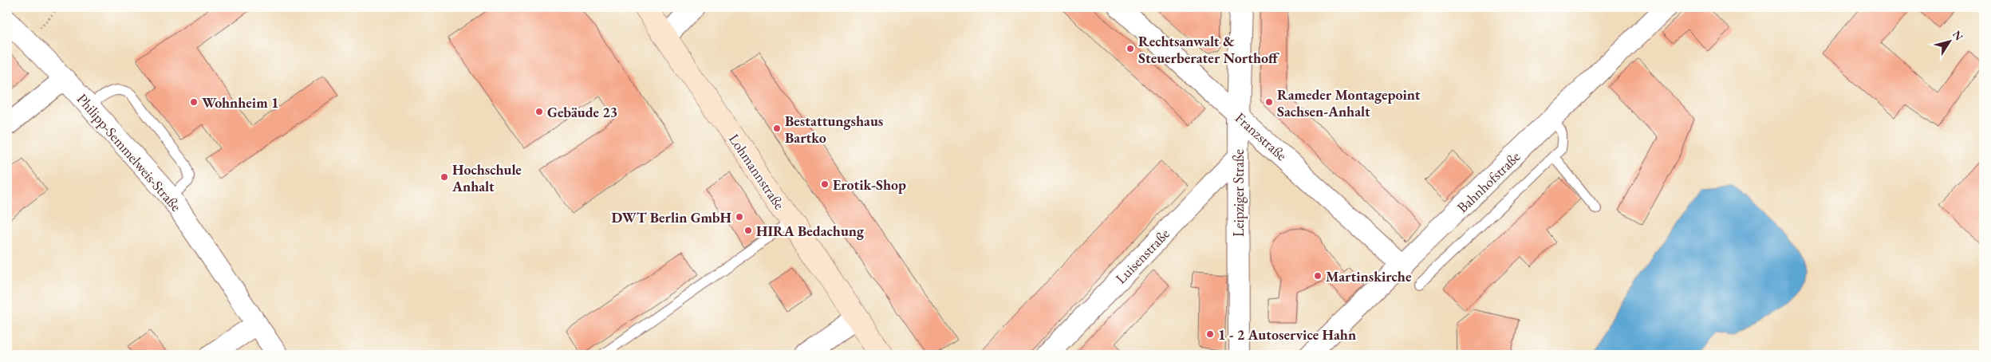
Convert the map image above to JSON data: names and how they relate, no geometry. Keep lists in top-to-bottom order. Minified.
{"streets":{"main road":["Lohmannstraße"],"street":["Franzstraße","Philipp-Semmelweis-Straße","Bahnhofstraße","Leipziger Straße","Luisenstraße"]},"crossings":[["Franzstraße","Bahnhofstraße"],["Franzstraße","Leipziger Straße"],["Leipziger Straße","Luisenstraße"]],"places":["Rechtsanwalt & Steuerberater Northoff","Wohnheim 1","Rameder Montagepoint Sachsen-Anhalt","Gebäude 23","Bestattungshaus Bartko","Hochschule Anhalt","Erotik-Shop","DWT Berlin GmbH","HIRA Bedachung","Martinskirche","1 - 2 Autoservice Hahn"],"north":"top right"}
